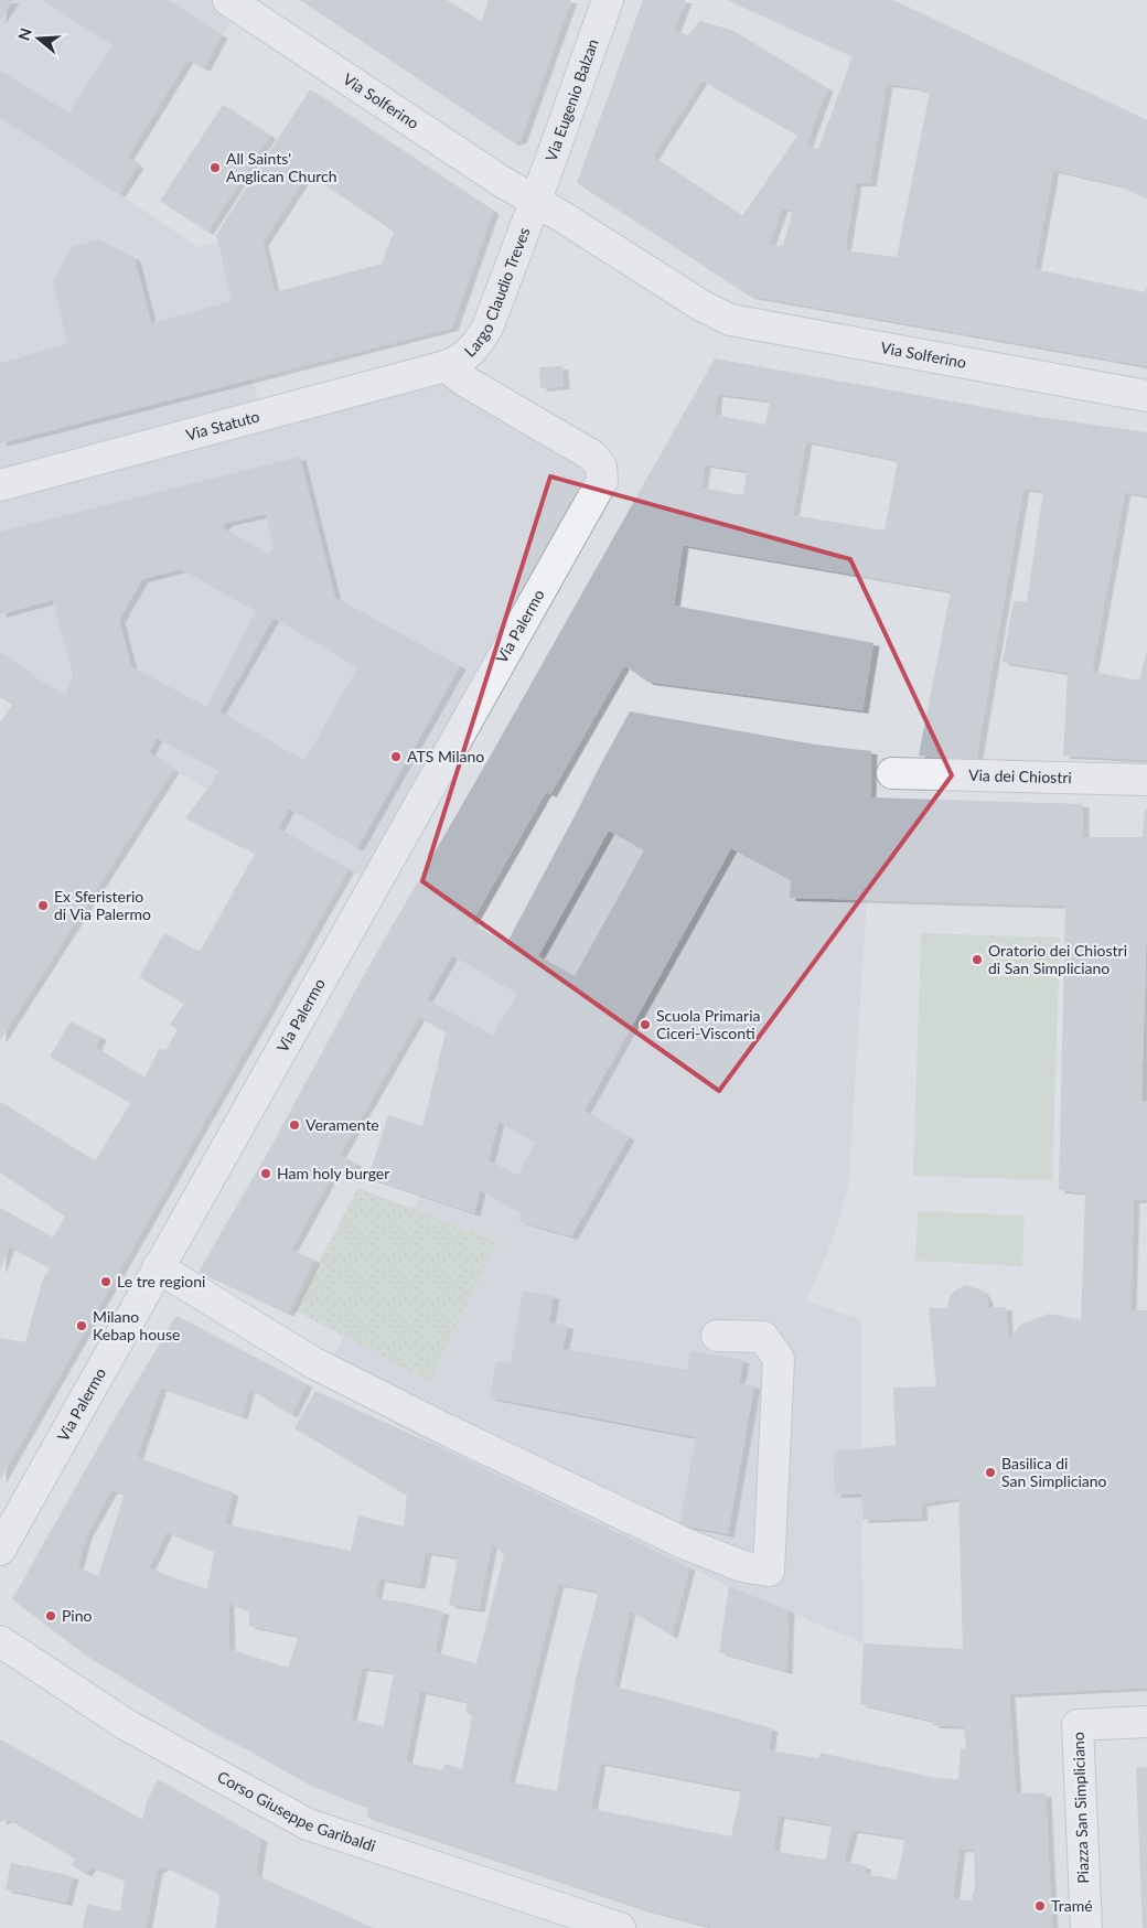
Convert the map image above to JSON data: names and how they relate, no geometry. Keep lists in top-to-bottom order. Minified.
{"streets":{"street":["Via Eugenio Balzan","Via Solferino","Largo Claudio Treves","Via Statuto","Via Palermo","Via dei Chiostri","Piazza San Simpliciano","Corso Giuseppe Garibaldi"]},"crossings":[["Via Eugenio Balzan","Via Solferino"],["Via Eugenio Balzan","Largo Claudio Treves"],["Via Solferino","Largo Claudio Treves"],["Largo Claudio Treves","Via Statuto"],["Largo Claudio Treves","Via Palermo"]],"places":["All Saints' Anglican Church","ATS Milano","Ex Sferisterio di Via Palermo","Oratorio dei Chiostri di San Simpliciano","Scuola Primaria Ciceri-Visconti","Veramente","Ham holy burger","Le tre regioni","Milano Kebap house","Basilica di San Simpliciano","Pino","Tramé"],"north":"left"}
